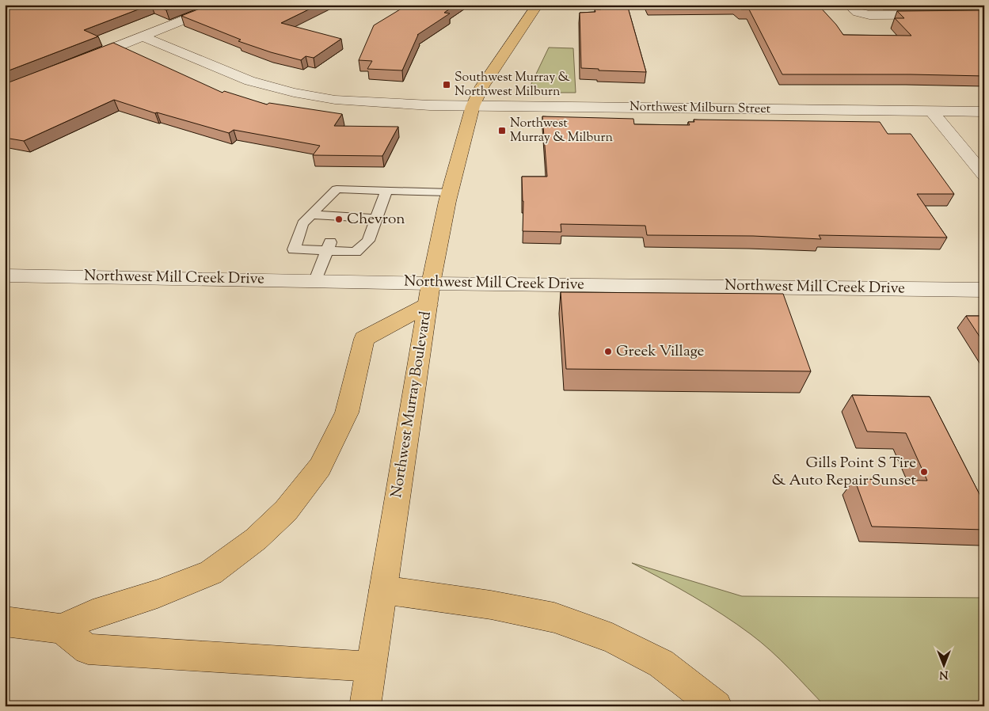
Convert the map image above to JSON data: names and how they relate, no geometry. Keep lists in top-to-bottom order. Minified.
{"streets":{"main road":["Northwest Murray Boulevard"],"street":["Northwest Milburn Street","Northwest Mill Creek Drive"]},"crossings":[["Northwest Milburn Street","Northwest Murray Boulevard"],["Northwest Mill Creek Drive","Northwest Murray Boulevard"]],"places":{"transit":["Southwest Murray & Northwest Milburn","Northwest Murray & Milburn"],"other":["Chevron","Greek Village","Gills Point S Tire & Auto Repair Sunset"]},"north":"bottom"}
